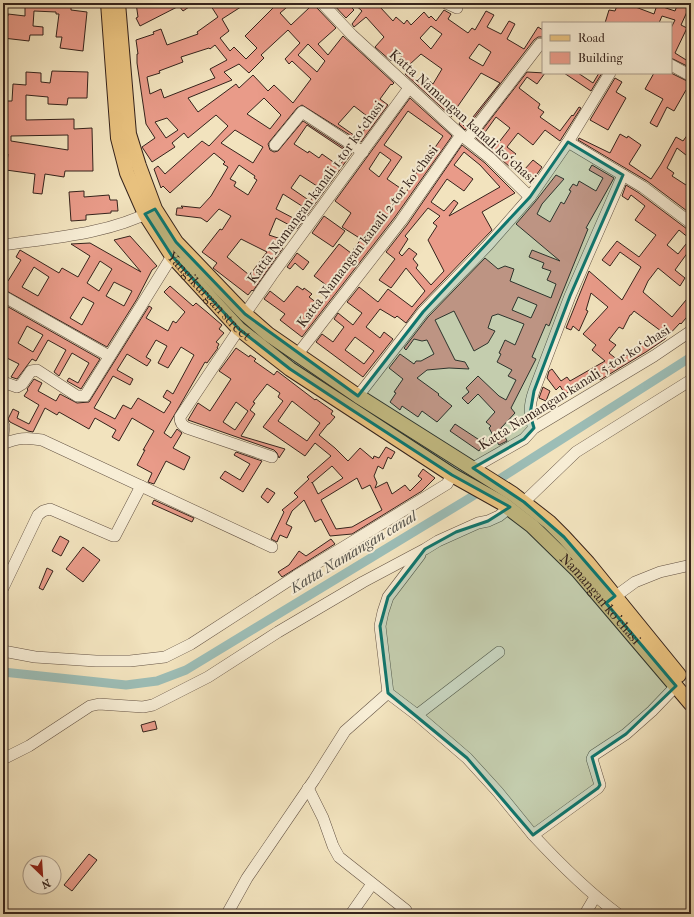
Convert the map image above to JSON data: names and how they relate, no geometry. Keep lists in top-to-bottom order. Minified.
{"streets":{"main road":["Yangikurgan street","Namangan ko'chasi"],"street":["Katta Namangan kanali koʻchasi","Katta Namangan kanali 1-tor koʻchasi","Katta Namangan kanali 2-tor koʻchasi","Katta Namangan kanali 5-tor koʻchasi"]},"crossings":[["Katta Namangan kanali koʻchasi","Katta Namangan kanali 1-tor koʻchasi"],["Katta Namangan kanali koʻchasi","Katta Namangan kanali 2-tor koʻchasi"],["Katta Namangan kanali 1-tor koʻchasi","Yangikurgan street"],["Katta Namangan kanali 2-tor koʻchasi","Yangikurgan street"],["Yangikurgan street","Katta Namangan kanali 5-tor koʻchasi"],["Yangikurgan street","Namangan ko'chasi"],["Katta Namangan kanali 5-tor koʻchasi","Namangan ko'chasi"]],"water":["Katta Namangan canal"],"legend":["Road","Building"],"north":"bottom right"}
